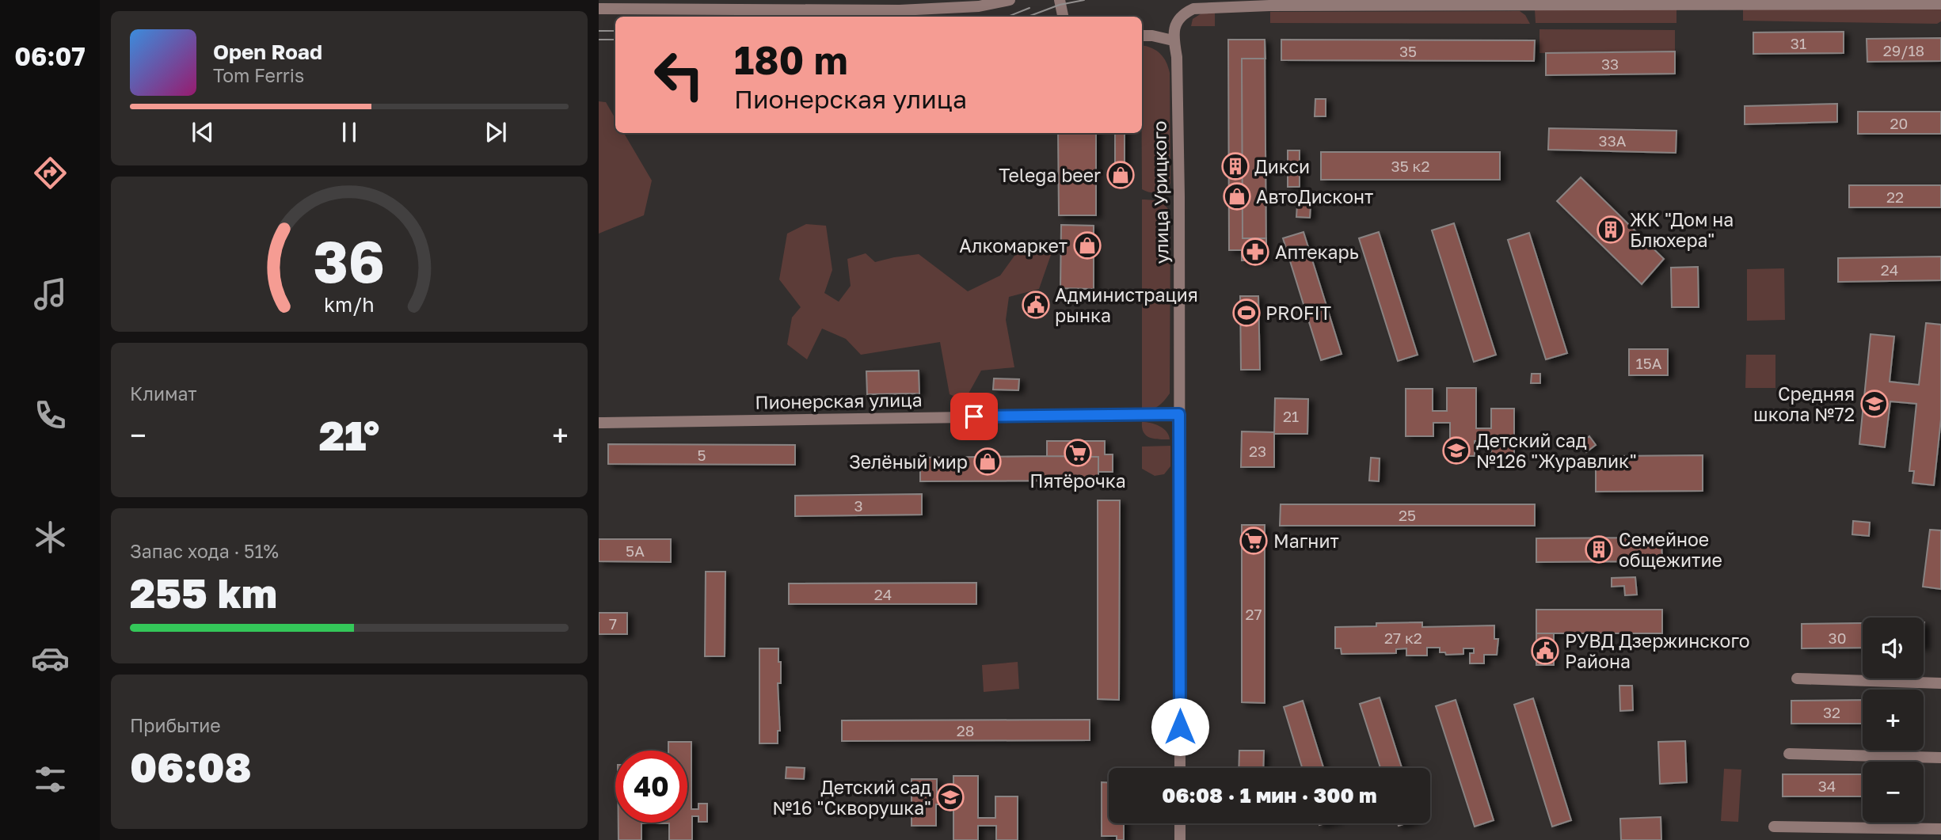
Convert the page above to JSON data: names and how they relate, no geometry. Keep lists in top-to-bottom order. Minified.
{"streets":{"street":["улица Урицкого","Пионерская улица"]},"crossings":[["улица Урицкого","Пионерская улица"]],"places":{"building":["Дикси","ЖК \"Дом на Блюхера\"","Семейное общежитие"],"shop":["Telega beer","АвтоДисконт","Алкомаркет","Зелёный мир"],"pharmacy":["Аптекарь"],"public building":["Администрация рынка","РУВД Дзержинского Района"],"sports":["PROFIT"],"school or university":["Средняя школа №72","Детский сад №126 \"Журавлик\"","Детский сад №16 \"Скворушка\""],"supermarket":["Пятёрочка","Магнит"]},"house_numbers":["31","29/18","35","33","20","33А","35 к2","22","24","15А","21","23","5","3","25","5А","24","27","7","27 к2","30","32","28","34"],"page":{"tabs":"06:07","turn":["180 m","Пионерская улица"],"song":["Open Road","Tom Ferris"],"tile":["Климат",["Запас хода · 51%","255 km"],["Прибытие","06:08"]],"heat":["−","21°","+"],"map_buttons":["+","−"],"limit":"40","trip":"06:08 · 1 мин · 300 m","gauge":["36","km/h"]}}
